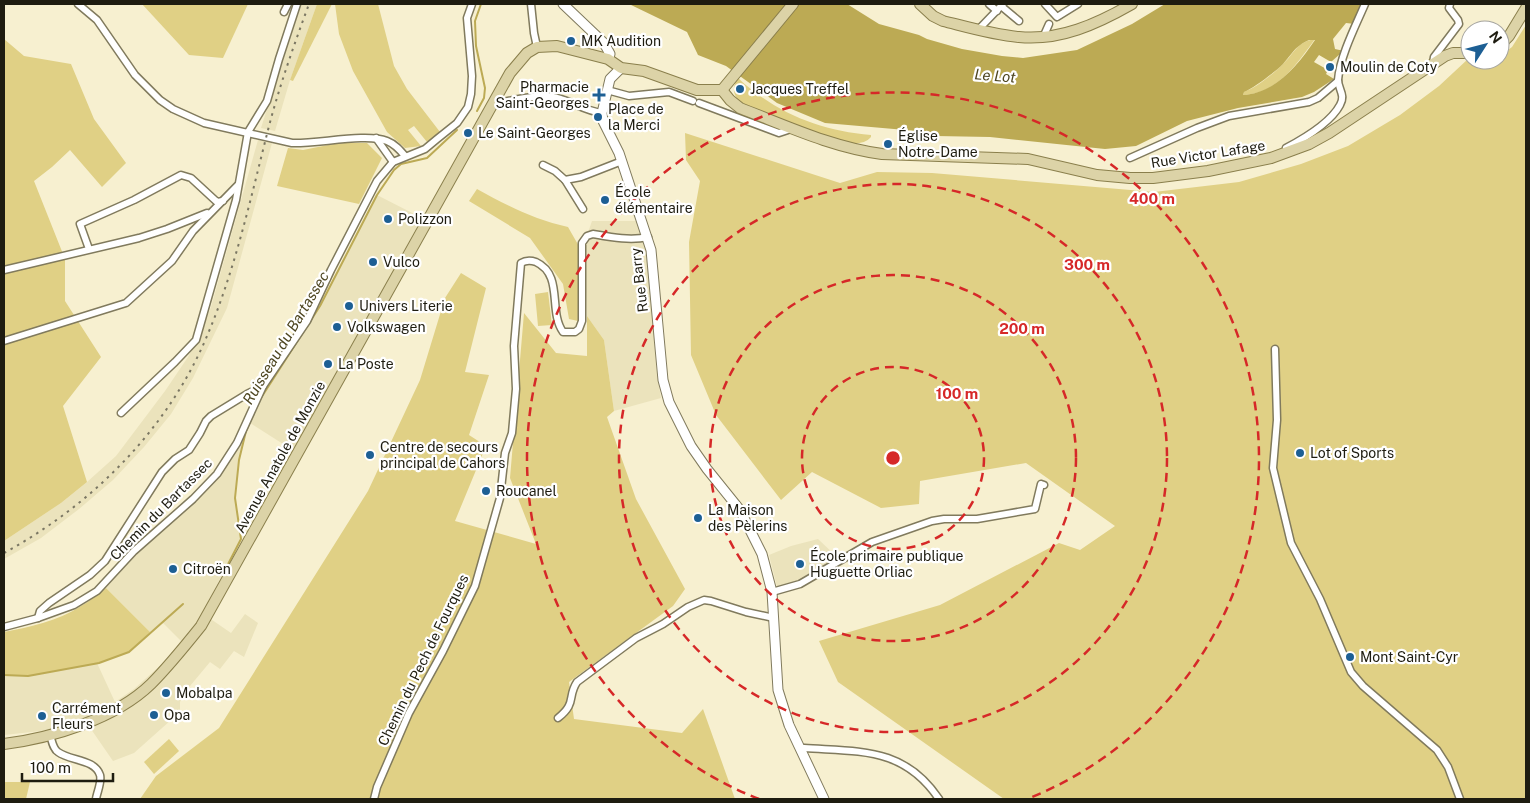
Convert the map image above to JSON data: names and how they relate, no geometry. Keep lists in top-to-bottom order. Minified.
{"streets":{"main road":["Rue Victor Lafage","Avenue Anatole de Monzie"],"street":["Rue Barry","Chemin du Bartassec","Chemin du Pech de Fourques"]},"crossings":[["Rue Barry","Chemin du Pech de Fourques"]],"water":["Le Lot","Ruisseau du Bartassec"],"places":{"other":["MK Audition","Moulin de Coty","Jacques Treffel","Place de la Merci","Le Saint-Georges","Église Notre-Dame","École élémentaire","Polizzon","Vulco","Univers Literie","Volkswagen","La Poste","Lot of Sports","Centre de secours principal de Cahors","Roucanel","La Maison des Pèlerins","École primaire publique Huguette Orliac","Citroën","Mont Saint-Cyr","Mobalpa","Opa","Carrément Fleurs"],"health":["Pharmacie Saint-Georges"]},"scale_bar":"100 m","north":"top right","rings":["400 m","300 m","200 m","100 m"]}
